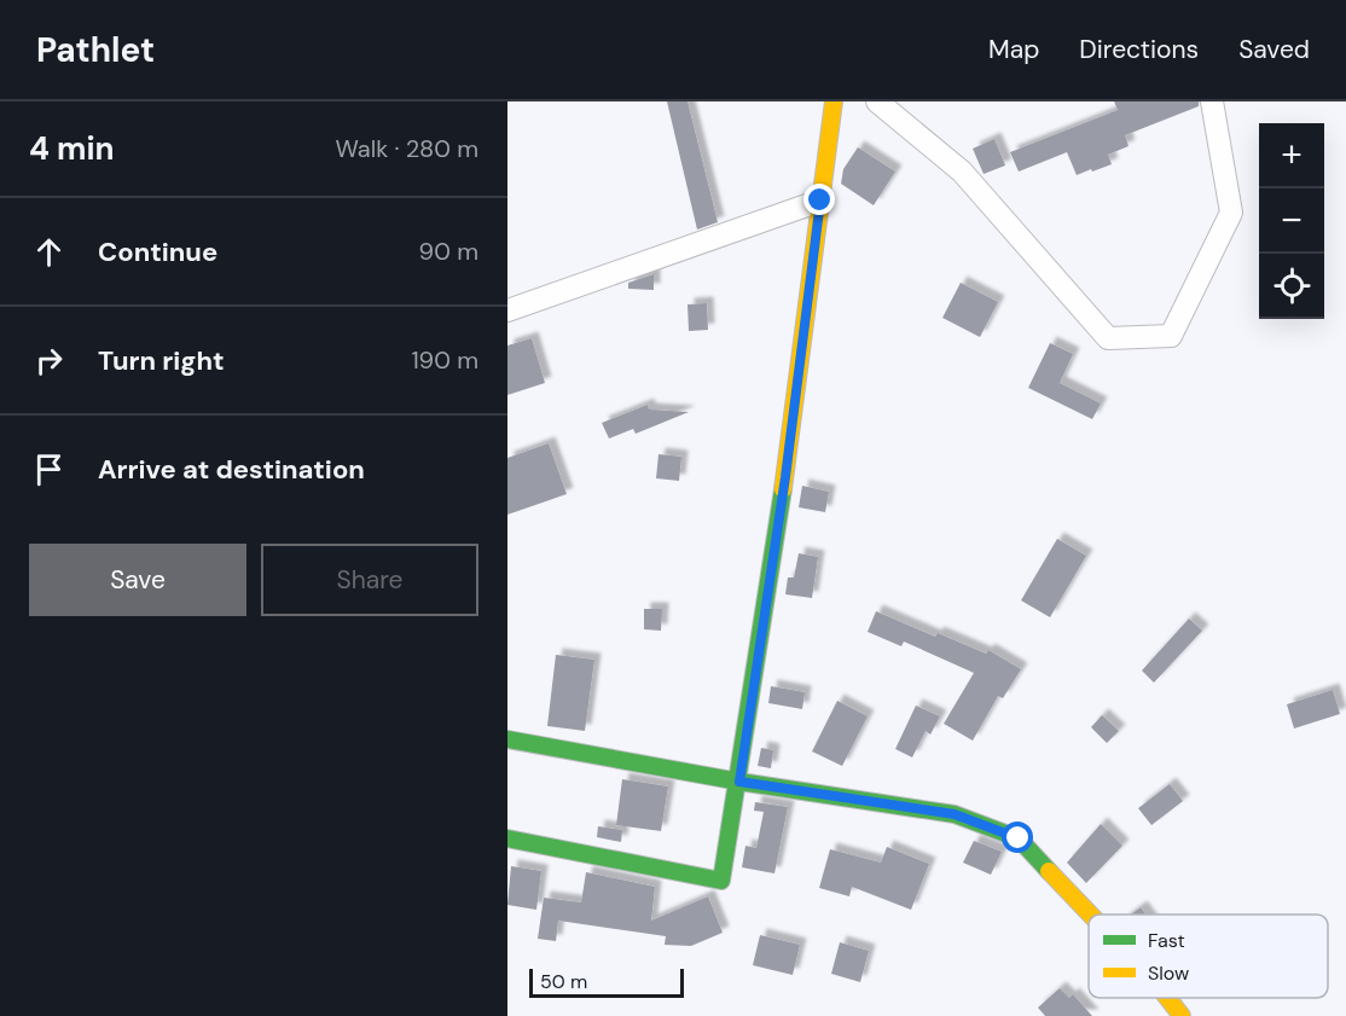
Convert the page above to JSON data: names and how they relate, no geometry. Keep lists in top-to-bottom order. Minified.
{"legend":["Fast","Slow"],"scale_bar":"50 m","page":{"header":"Pathlet","nav":["Map","Directions","Saved"],"heading":["4 min","Walk · 280 m"],"map_buttons":["+","−"],"list":[["Continue","90 m"],["Turn right","190 m"],"Arrive at destination"],"buttons":["Save","Share"],"scale":"50 m"}}
